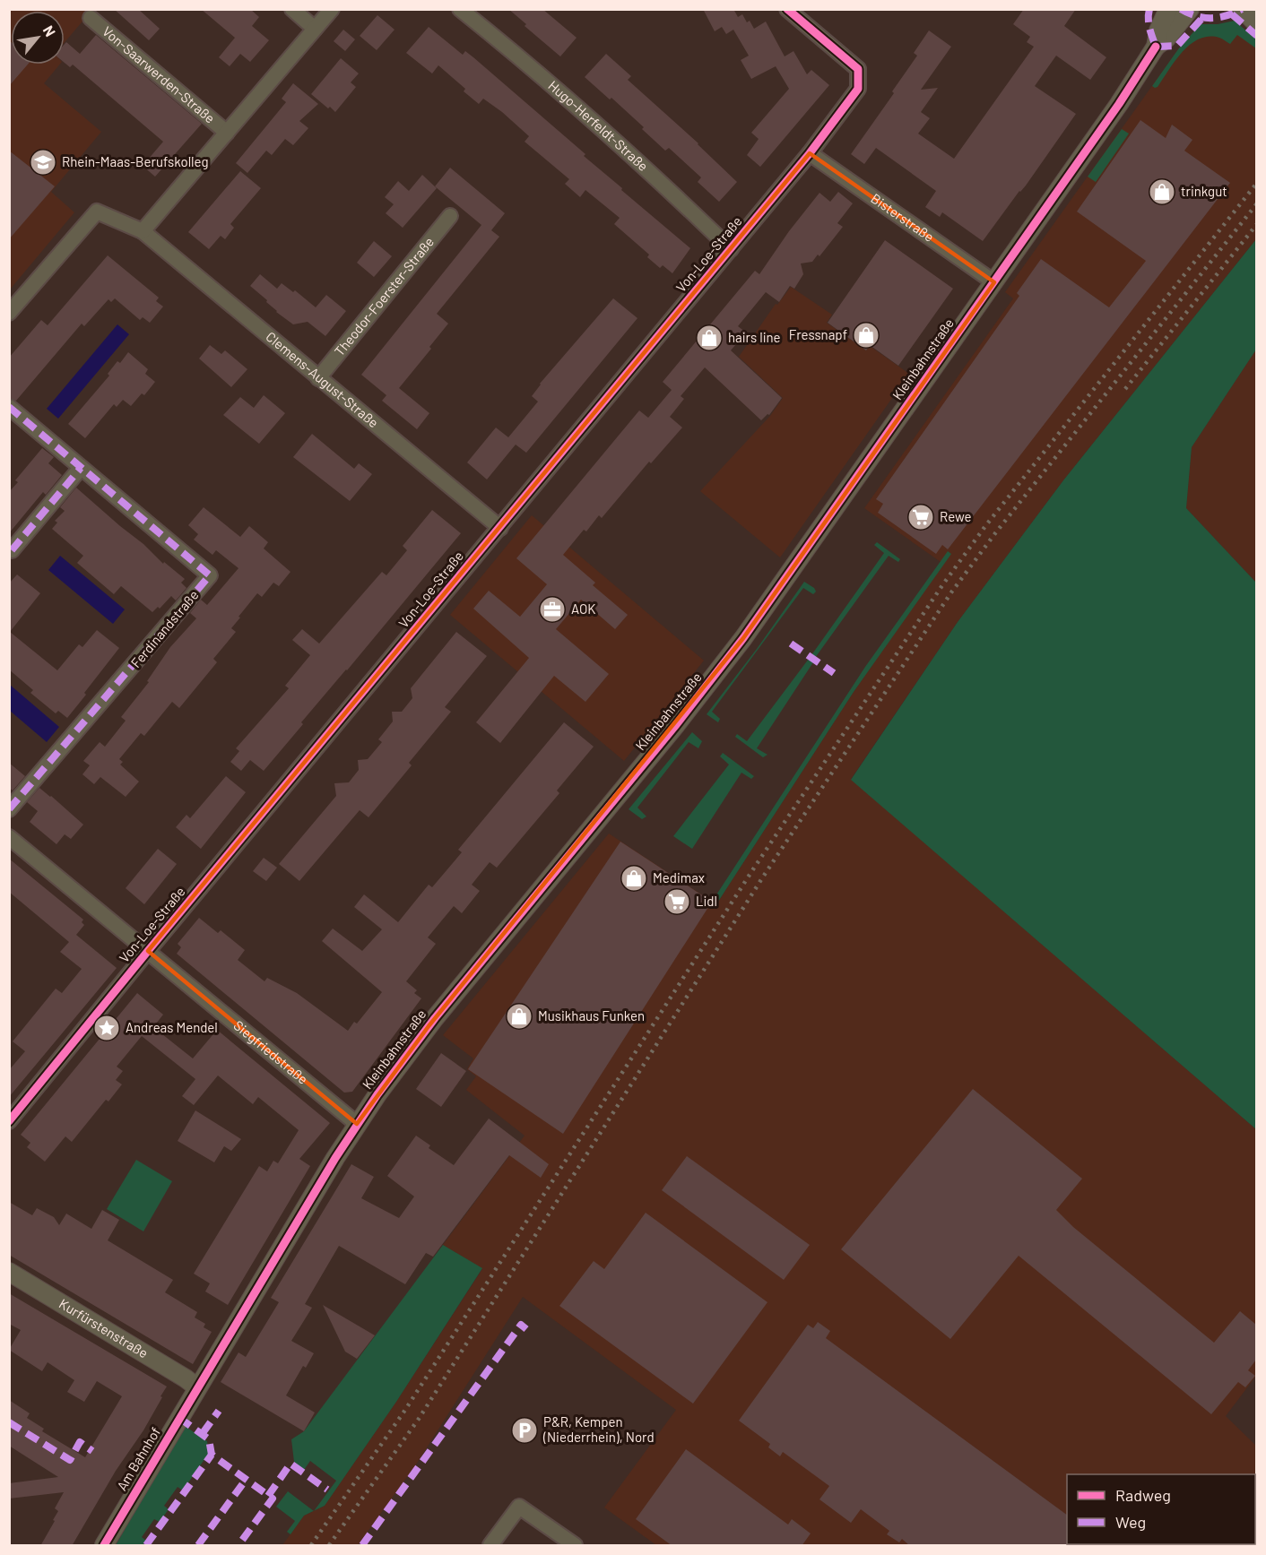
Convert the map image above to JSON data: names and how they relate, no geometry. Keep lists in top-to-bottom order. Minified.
{"streets":{"street":["Von-Saarwerden-Straße","Hugo-Herfeldt-Straße","Bisterstraße","Von-Loe-Straße","Theodor-Foerster-Straße","Kleinbahnstraße","Clemens-August-Straße","Ferdinandstraße","Siegfriedstraße","Kurfürstenstraße","Am Bahnhof"]},"crossings":[["Von-Saarwerden-Straße","Clemens-August-Straße"],["Hugo-Herfeldt-Straße","Von-Loe-Straße"],["Bisterstraße","Von-Loe-Straße"],["Bisterstraße","Kleinbahnstraße"],["Von-Loe-Straße","Clemens-August-Straße"],["Von-Loe-Straße","Siegfriedstraße"],["Theodor-Foerster-Straße","Clemens-August-Straße"],["Kleinbahnstraße","Siegfriedstraße"],["Kleinbahnstraße","Kurfürstenstraße"],["Kleinbahnstraße","Am Bahnhof"],["Kurfürstenstraße","Am Bahnhof"]],"places":{"school or university":["Rhein-Maas-Berufskolleg"],"shop":["trinkgut","Fressnapf","hairs line","Medimax","Musikhaus Funken"],"supermarket":["Rewe","Lidl"],"office":["AOK"],"place":["Andreas Mendel"],"parking":["P&R, Kempen (Niederrhein), Nord"]},"legend":["Radweg","Weg"],"north":"top right"}
